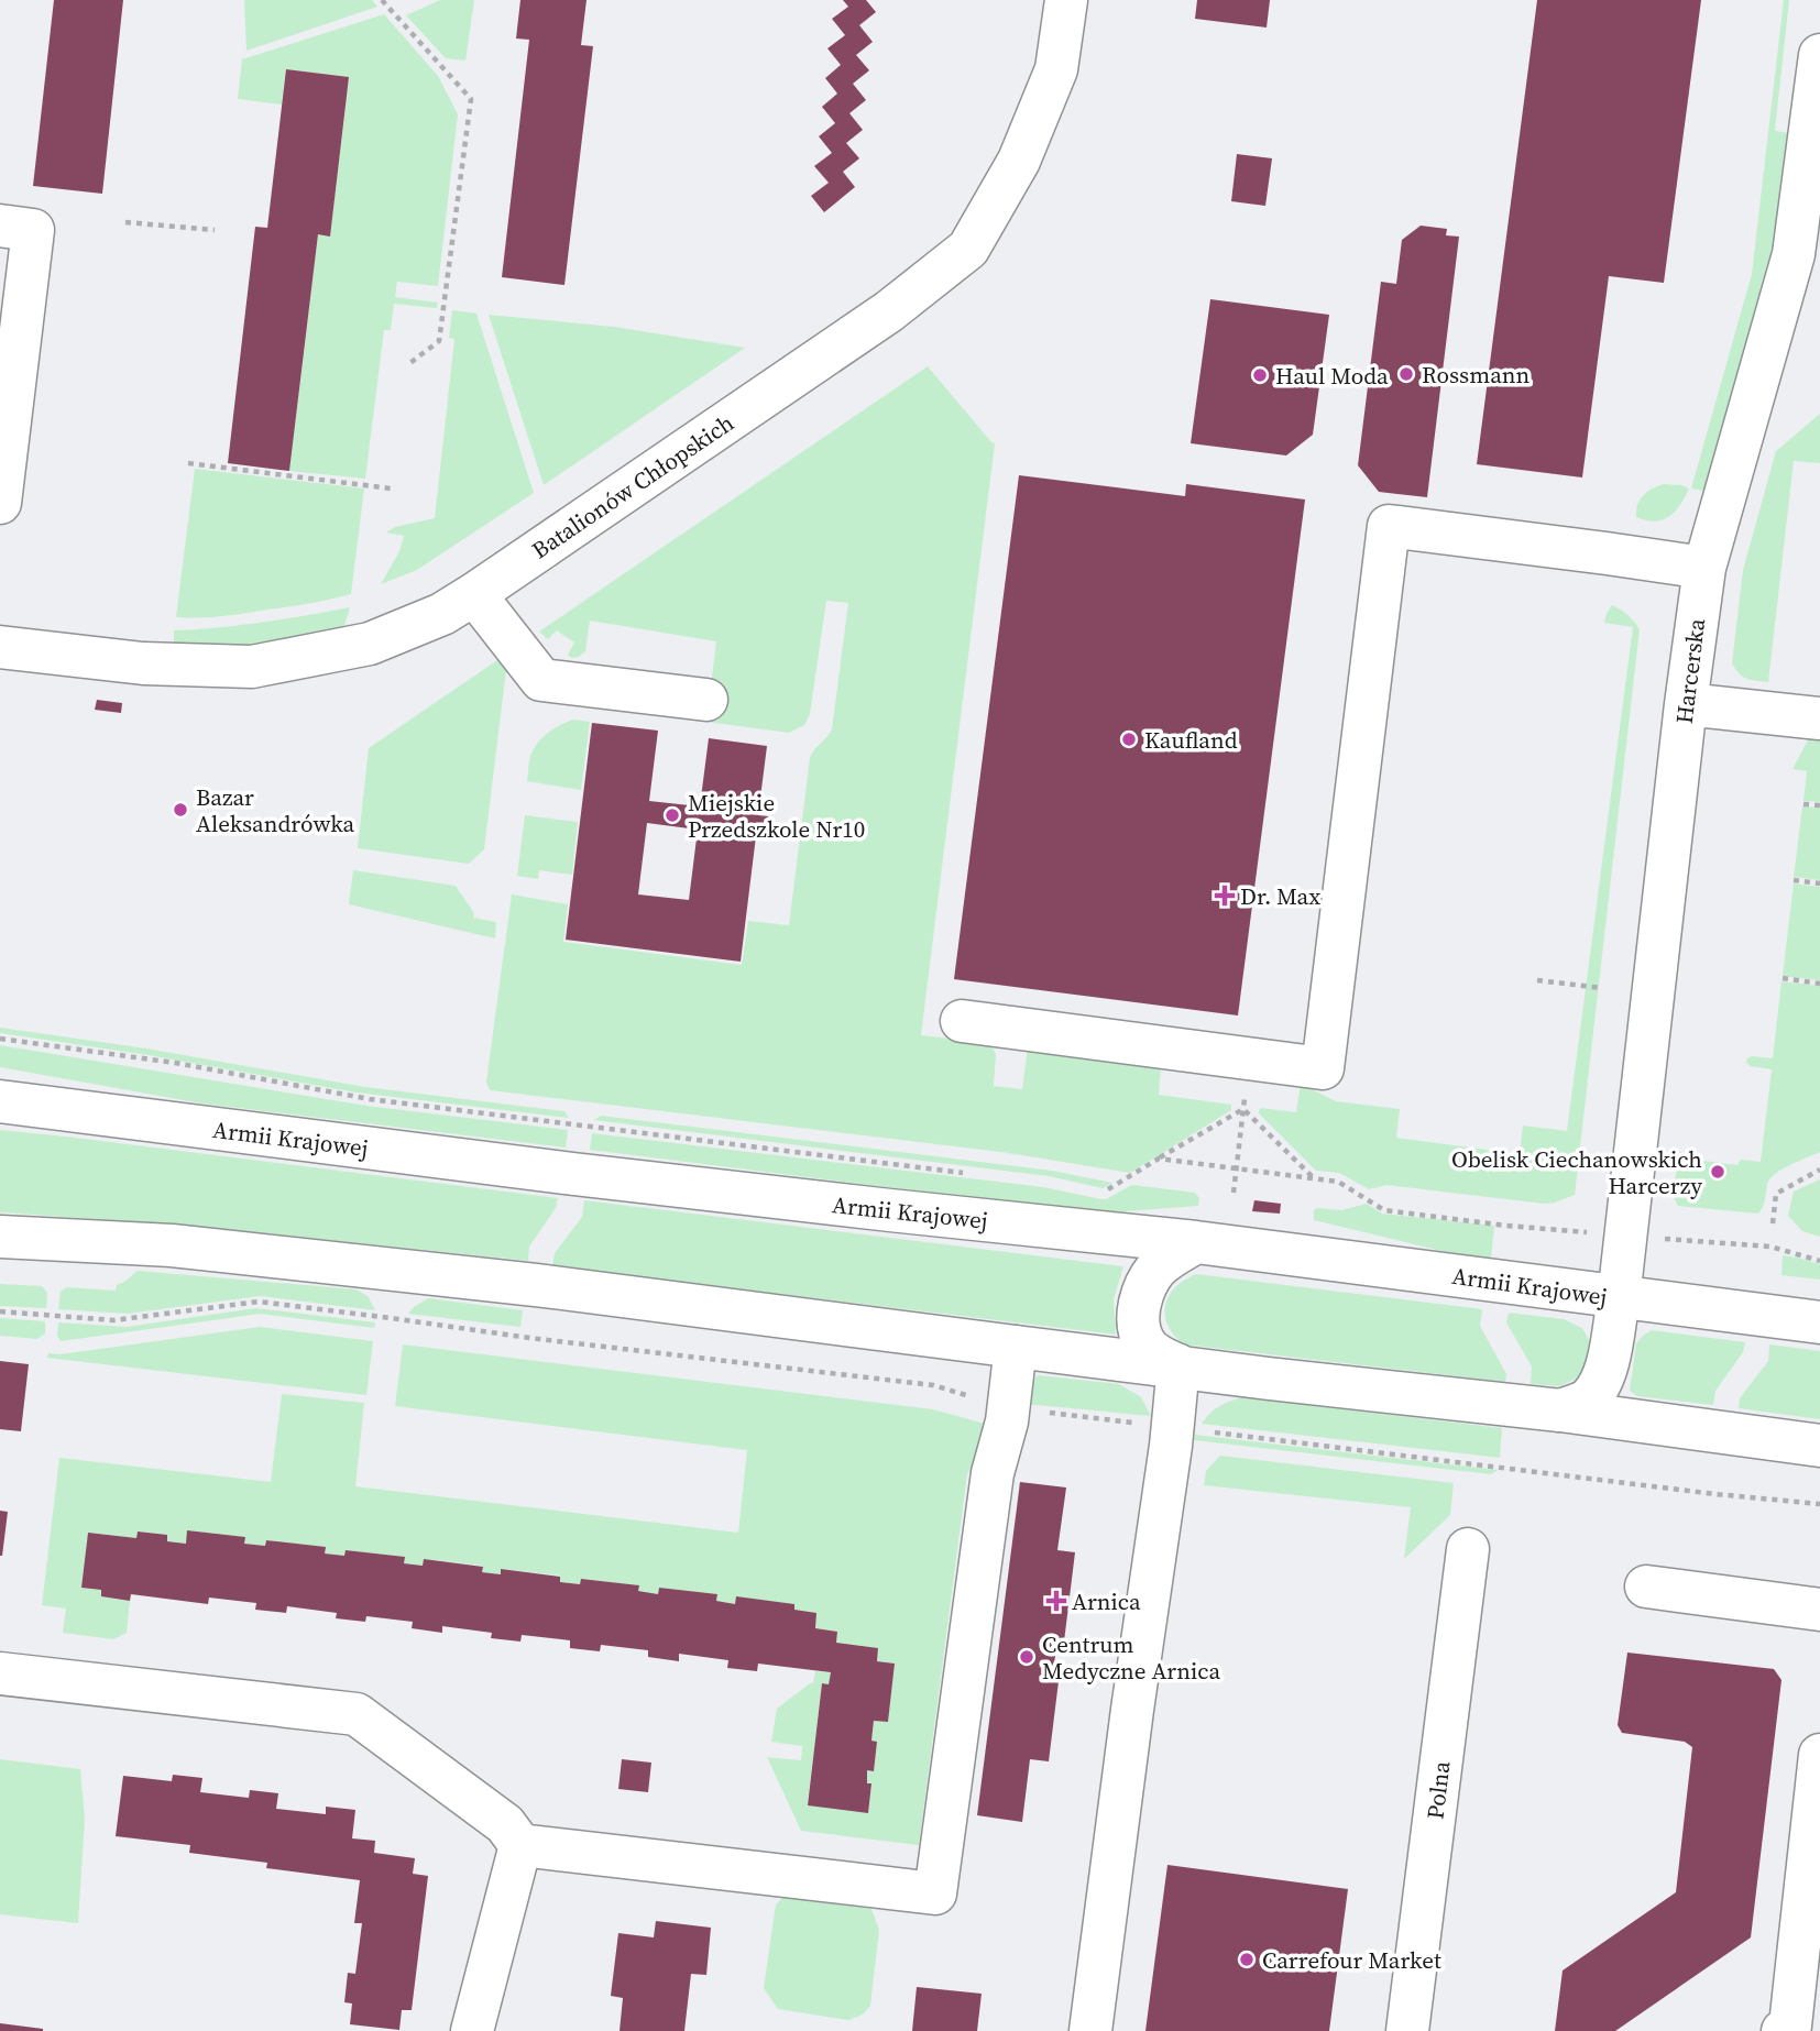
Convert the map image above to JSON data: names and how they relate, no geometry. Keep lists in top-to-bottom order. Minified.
{"streets":{"street":["Batalionów Chłopskich","Harcerska","Armii Krajowej","Polna"]},"crossings":[["Harcerska","Armii Krajowej"]],"places":{"other":["Rossmann","Haul Moda","Kaufland","Bazar Aleksandrówka","Miejskie Przedszkole Nr10","Obelisk Ciechanowskich Harcerzy","Centrum Medyczne Arnica","Carrefour Market"],"health":["Dr. Max","Arnica"]}}
